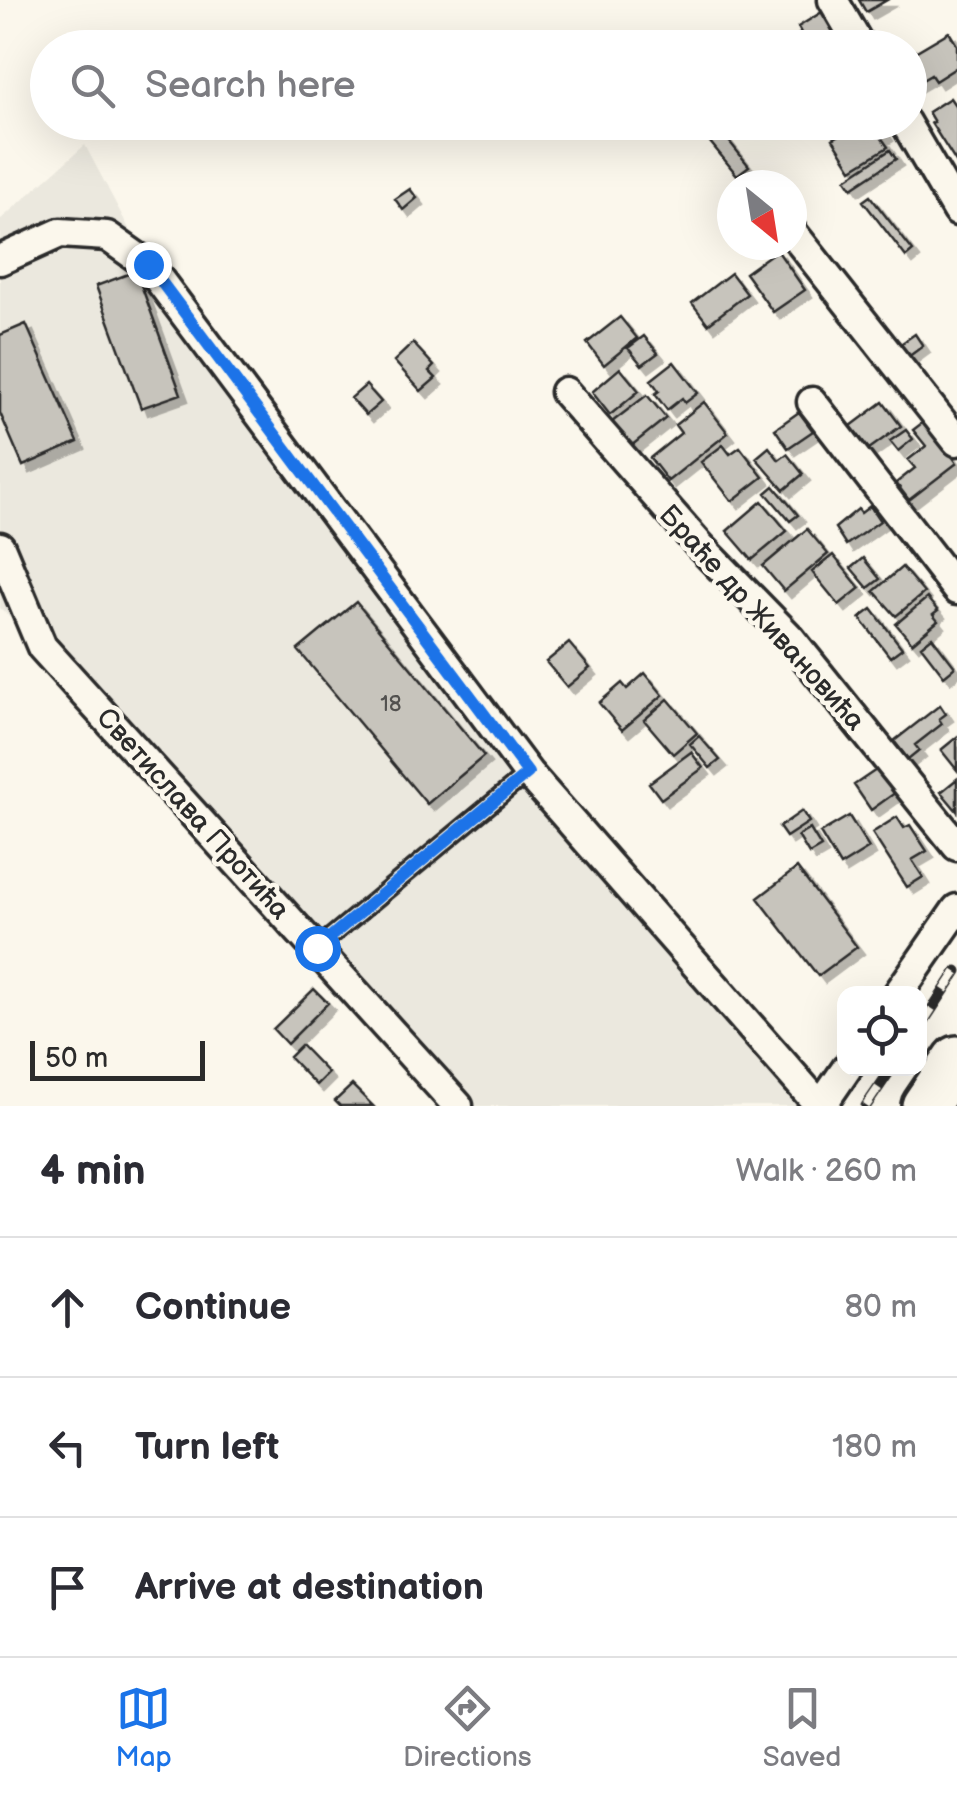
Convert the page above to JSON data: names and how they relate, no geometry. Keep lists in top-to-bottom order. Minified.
{"streets":{"street":["Браће др Живановића","Светислава Протића"]},"house_numbers":["18"],"scale_bar":"50 m","north":"bottom right","page":{"search":"Search here","scale":"50 m","heading":["4 min","Walk · 260 m"],"list":[["Continue","80 m"],["Turn left","180 m"],"Arrive at destination"],"nav":["Map","Directions","Saved"]}}
